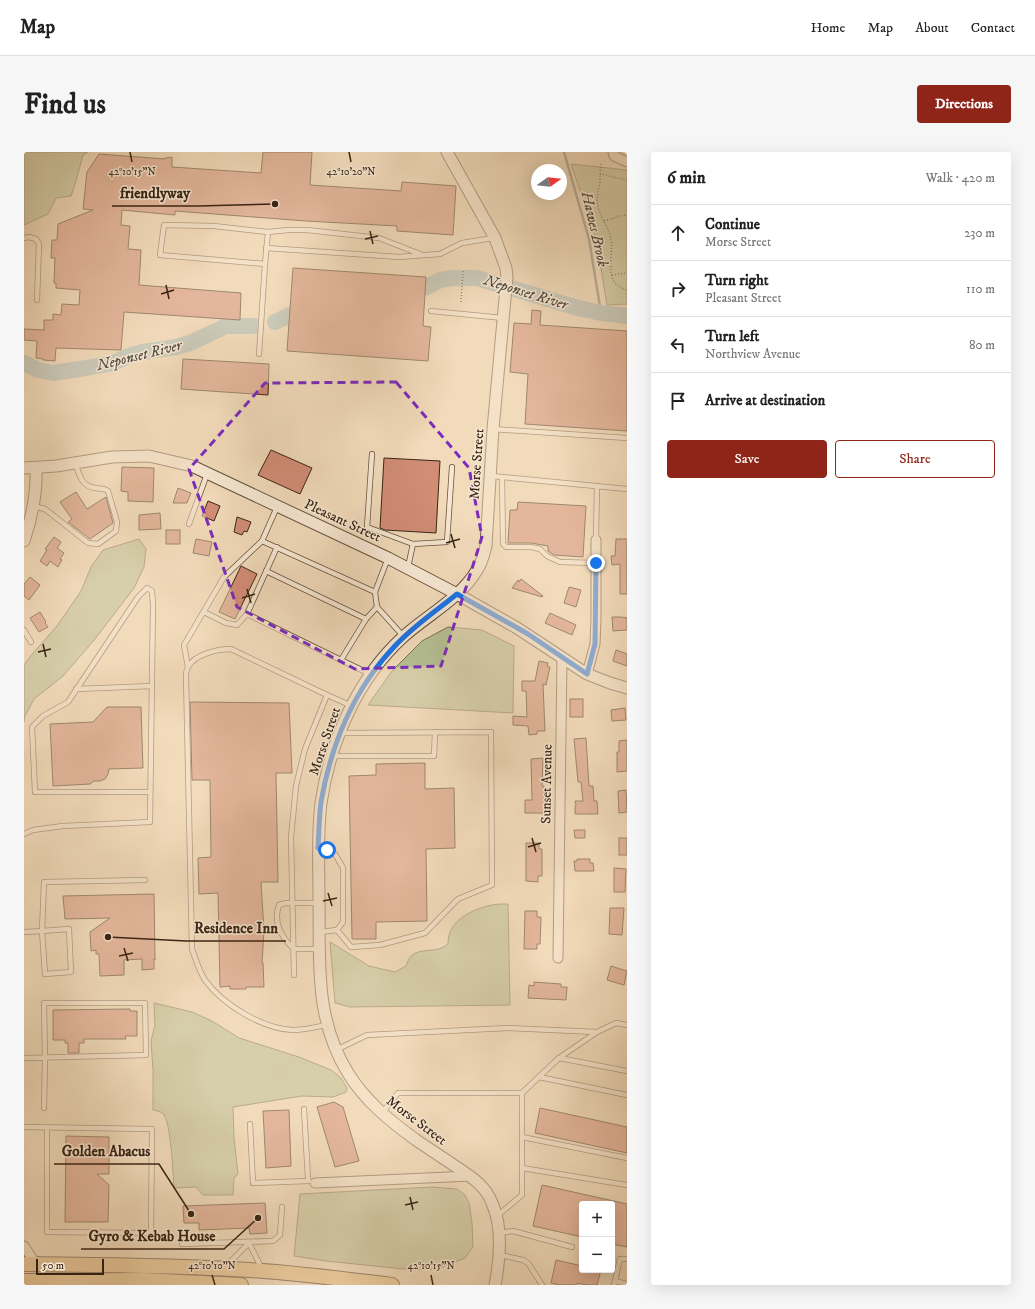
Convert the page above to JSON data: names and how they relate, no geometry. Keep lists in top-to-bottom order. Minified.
{"streets":{"street":["Morse Street","Pleasant Street","Sunset Avenue"]},"crossings":[["Morse Street","Pleasant Street"],["Pleasant Street","Sunset Avenue"]],"water":["Hawes Brook","Neponset River"],"places":["friendlyway","Residence Inn","Golden Abacus","Gyro & Kebab House"],"scale_bar":"50 m","north":"right","page":{"header":"Map","nav":["Home","Map","About","Contact"],"buttons":["Directions",["Save","Share"]],"title":"Find us","heading":["6 min","Walk · 420 m"],"list":[["Continue","Morse Street","230 m"],["Turn right","Pleasant Street","110 m"],["Turn left","Northview Avenue","80 m"],"Arrive at destination"],"map_buttons":["+","−"],"scale":"50 m"},"coordinates":["42°10'15\"N","42°10'20\"N","42°10'10\"N"]}
